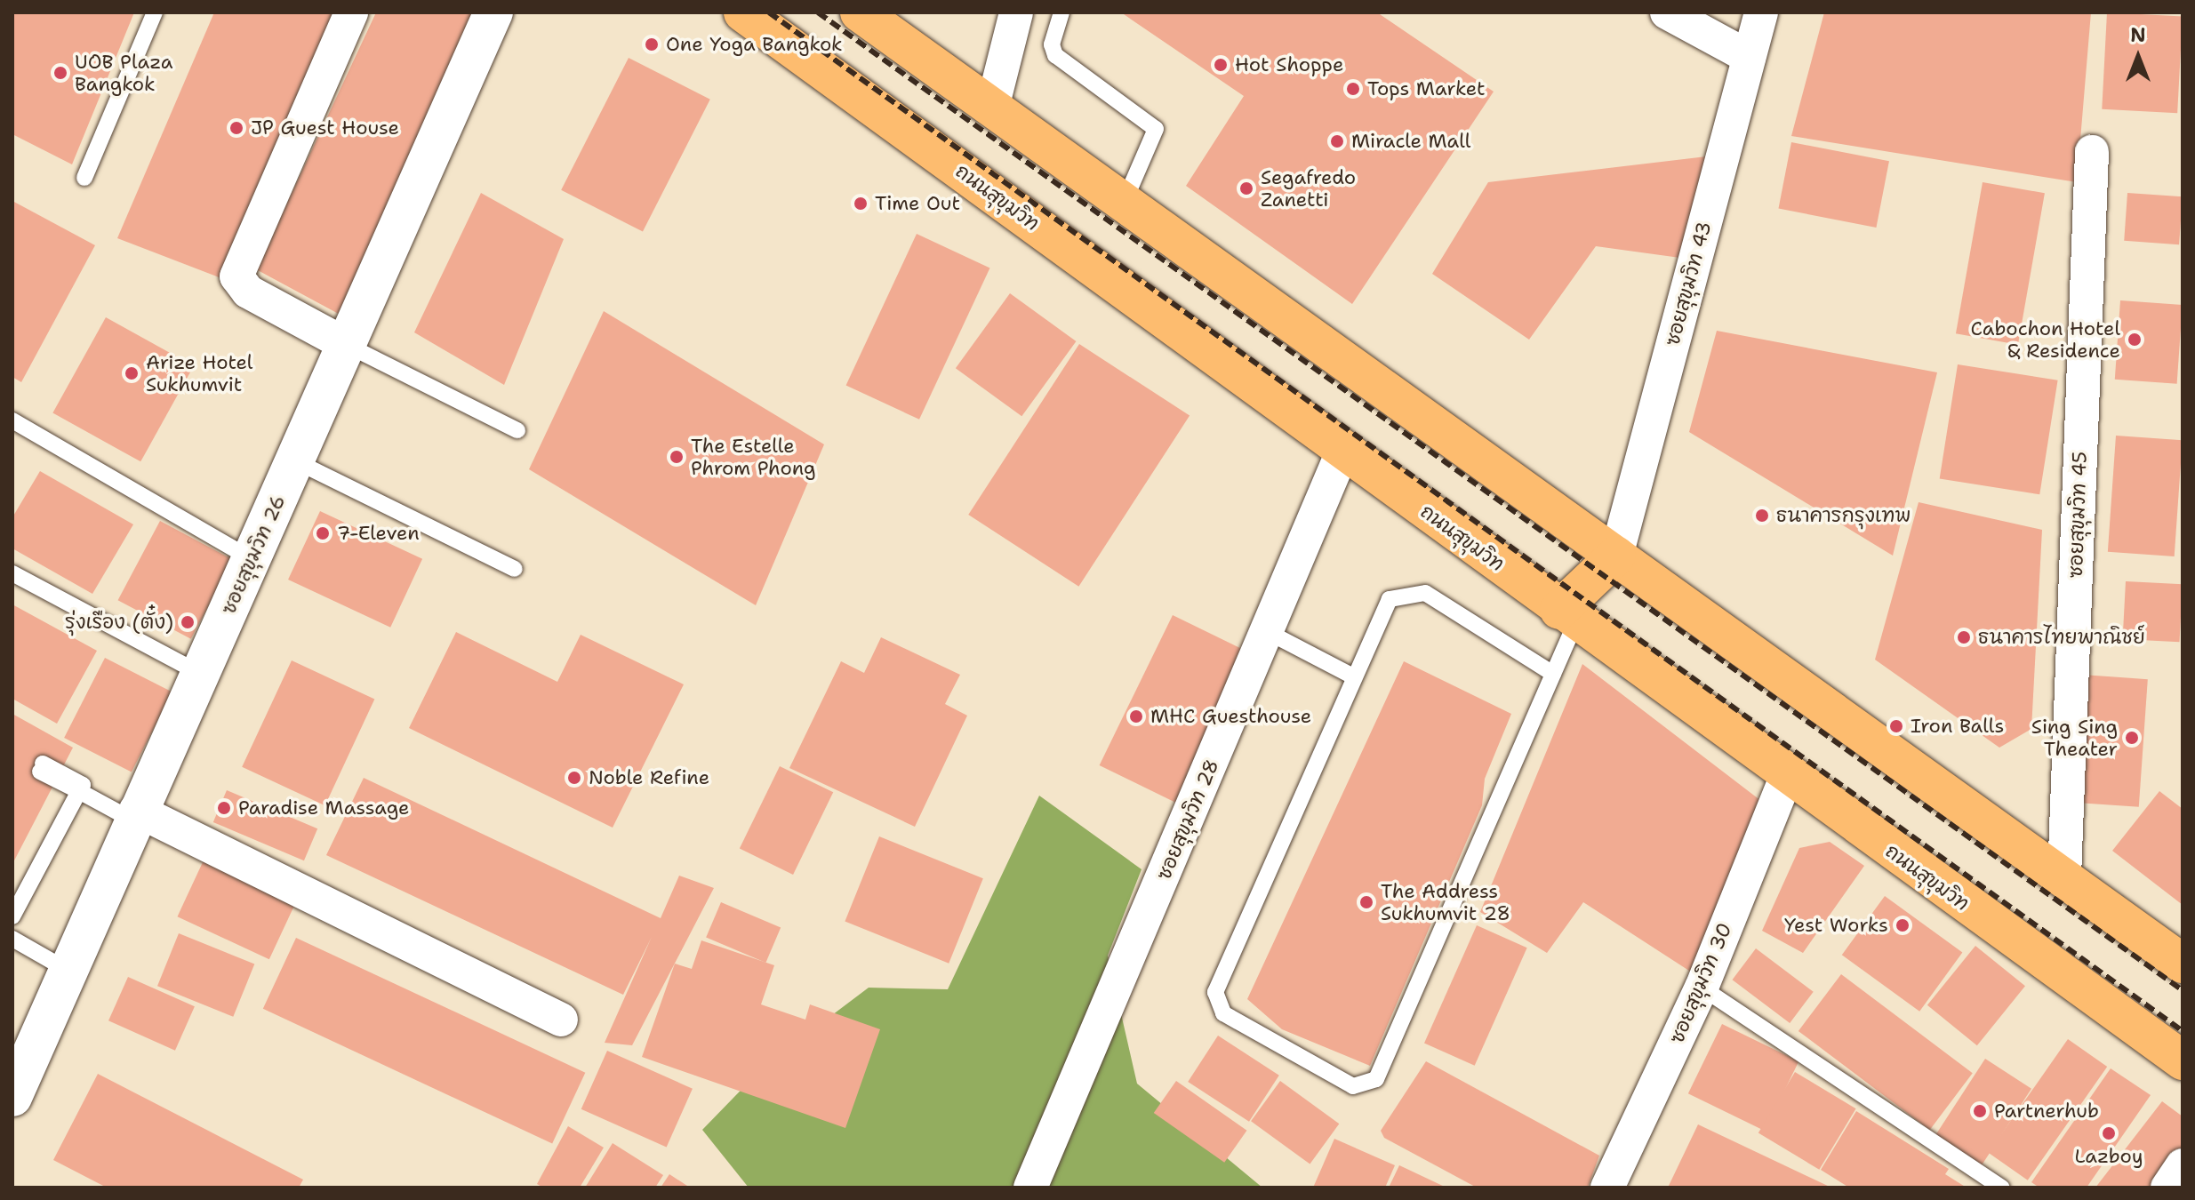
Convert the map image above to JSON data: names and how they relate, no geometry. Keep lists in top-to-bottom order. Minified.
{"streets":{"main road":["ถนนสุขุมวิท"],"street":["ซอยสุขุมวิท 43","ซอยสุขุมวิท 45","ซอยสุขุมวิท 26","ซอยสุขุมวิท 28","ซอยสุขุมวิท 30"]},"crossings":[["ถนนสุขุมวิท","ซอยสุขุมวิท 28"],["ถนนสุขุมวิท","ซอยสุขุมวิท 30"]],"places":["One Yoga Bangkok","Hot Shoppe","UOB Plaza Bangkok","Tops Market","JP Guest House","Miracle Mall","Segafredo Zanetti","Time Out","Cabochon Hotel & Residence","Arize Hotel Sukhumvit","The Estelle Phrom Phong","ธนาคารกรุงเทพ","7-Eleven","รุ่งเรือง (ตั๋ง)","ธนาคารไทยพาณิชย์","MHC Guesthouse","Iron Balls","Sing Sing Theater","Noble Refine","Paradise Massage","The Address Sukhumvit 28","Yest Works","Partnerhub","Lazboy"],"north":"top"}
